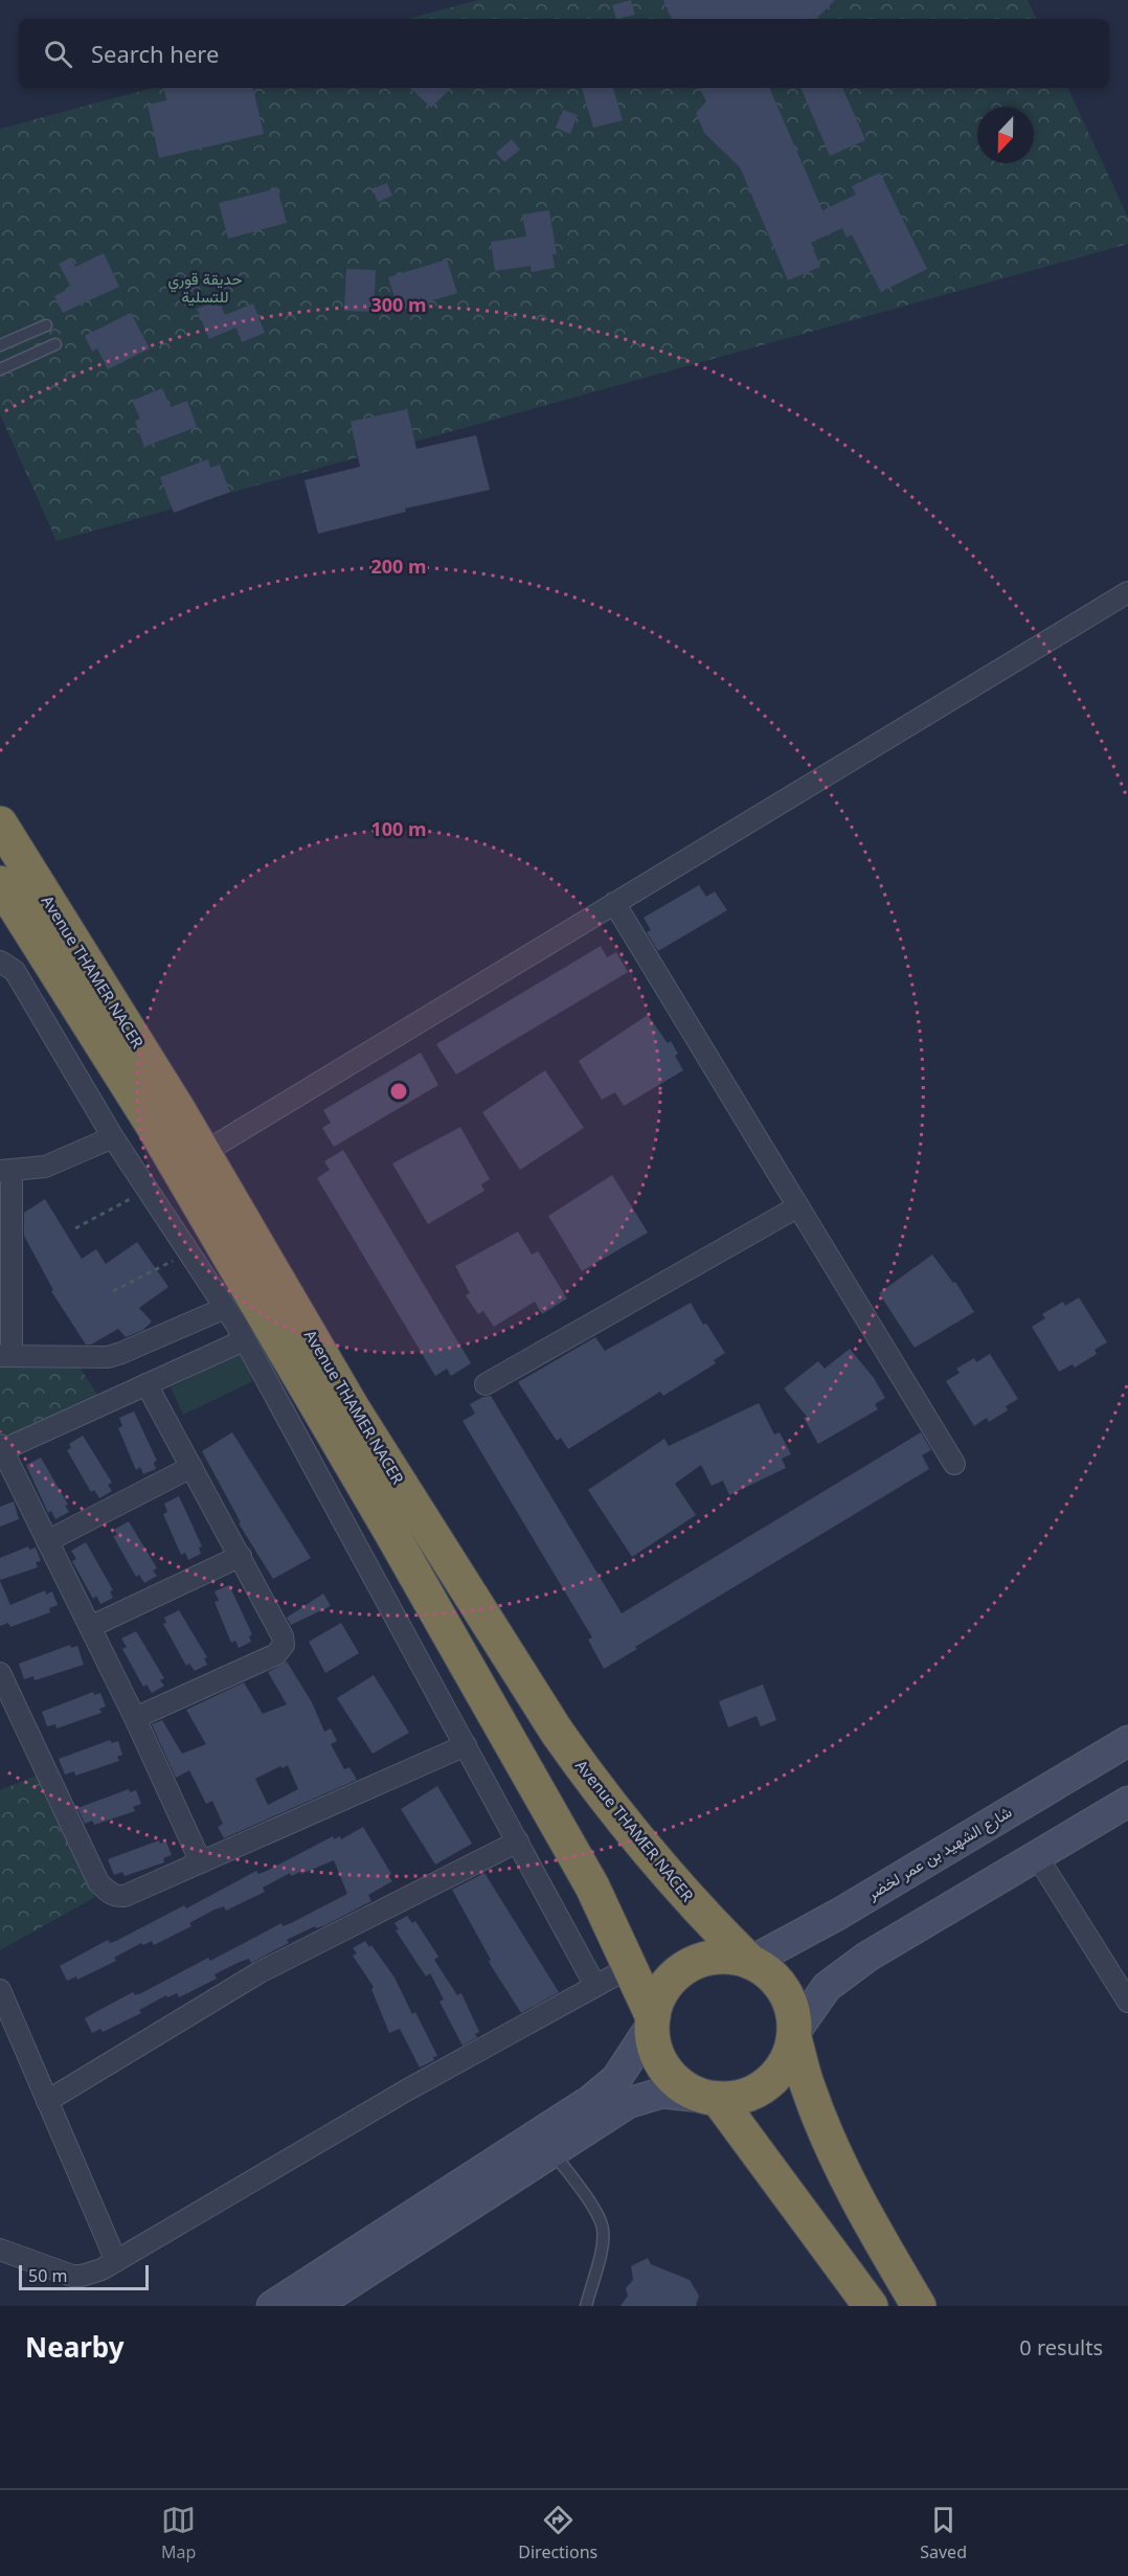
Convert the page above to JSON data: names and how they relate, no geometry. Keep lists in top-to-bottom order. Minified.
{"streets":{"highway":["Avenue THAMER NACER"],"main road":["شارع الشهيد بن عمر لخضر"]},"crossings":[["Avenue THAMER NACER","شارع الشهيد بن عمر لخضر"]],"parks":["حديقة قوري للتسلية"],"scale_bar":"50 m","north":"bottom","page":{"search":"Search here","scale":"50 m","heading":["Nearby","0 results"],"nav":["Map","Directions","Saved"]},"rings":["300 m","200 m","100 m"]}
